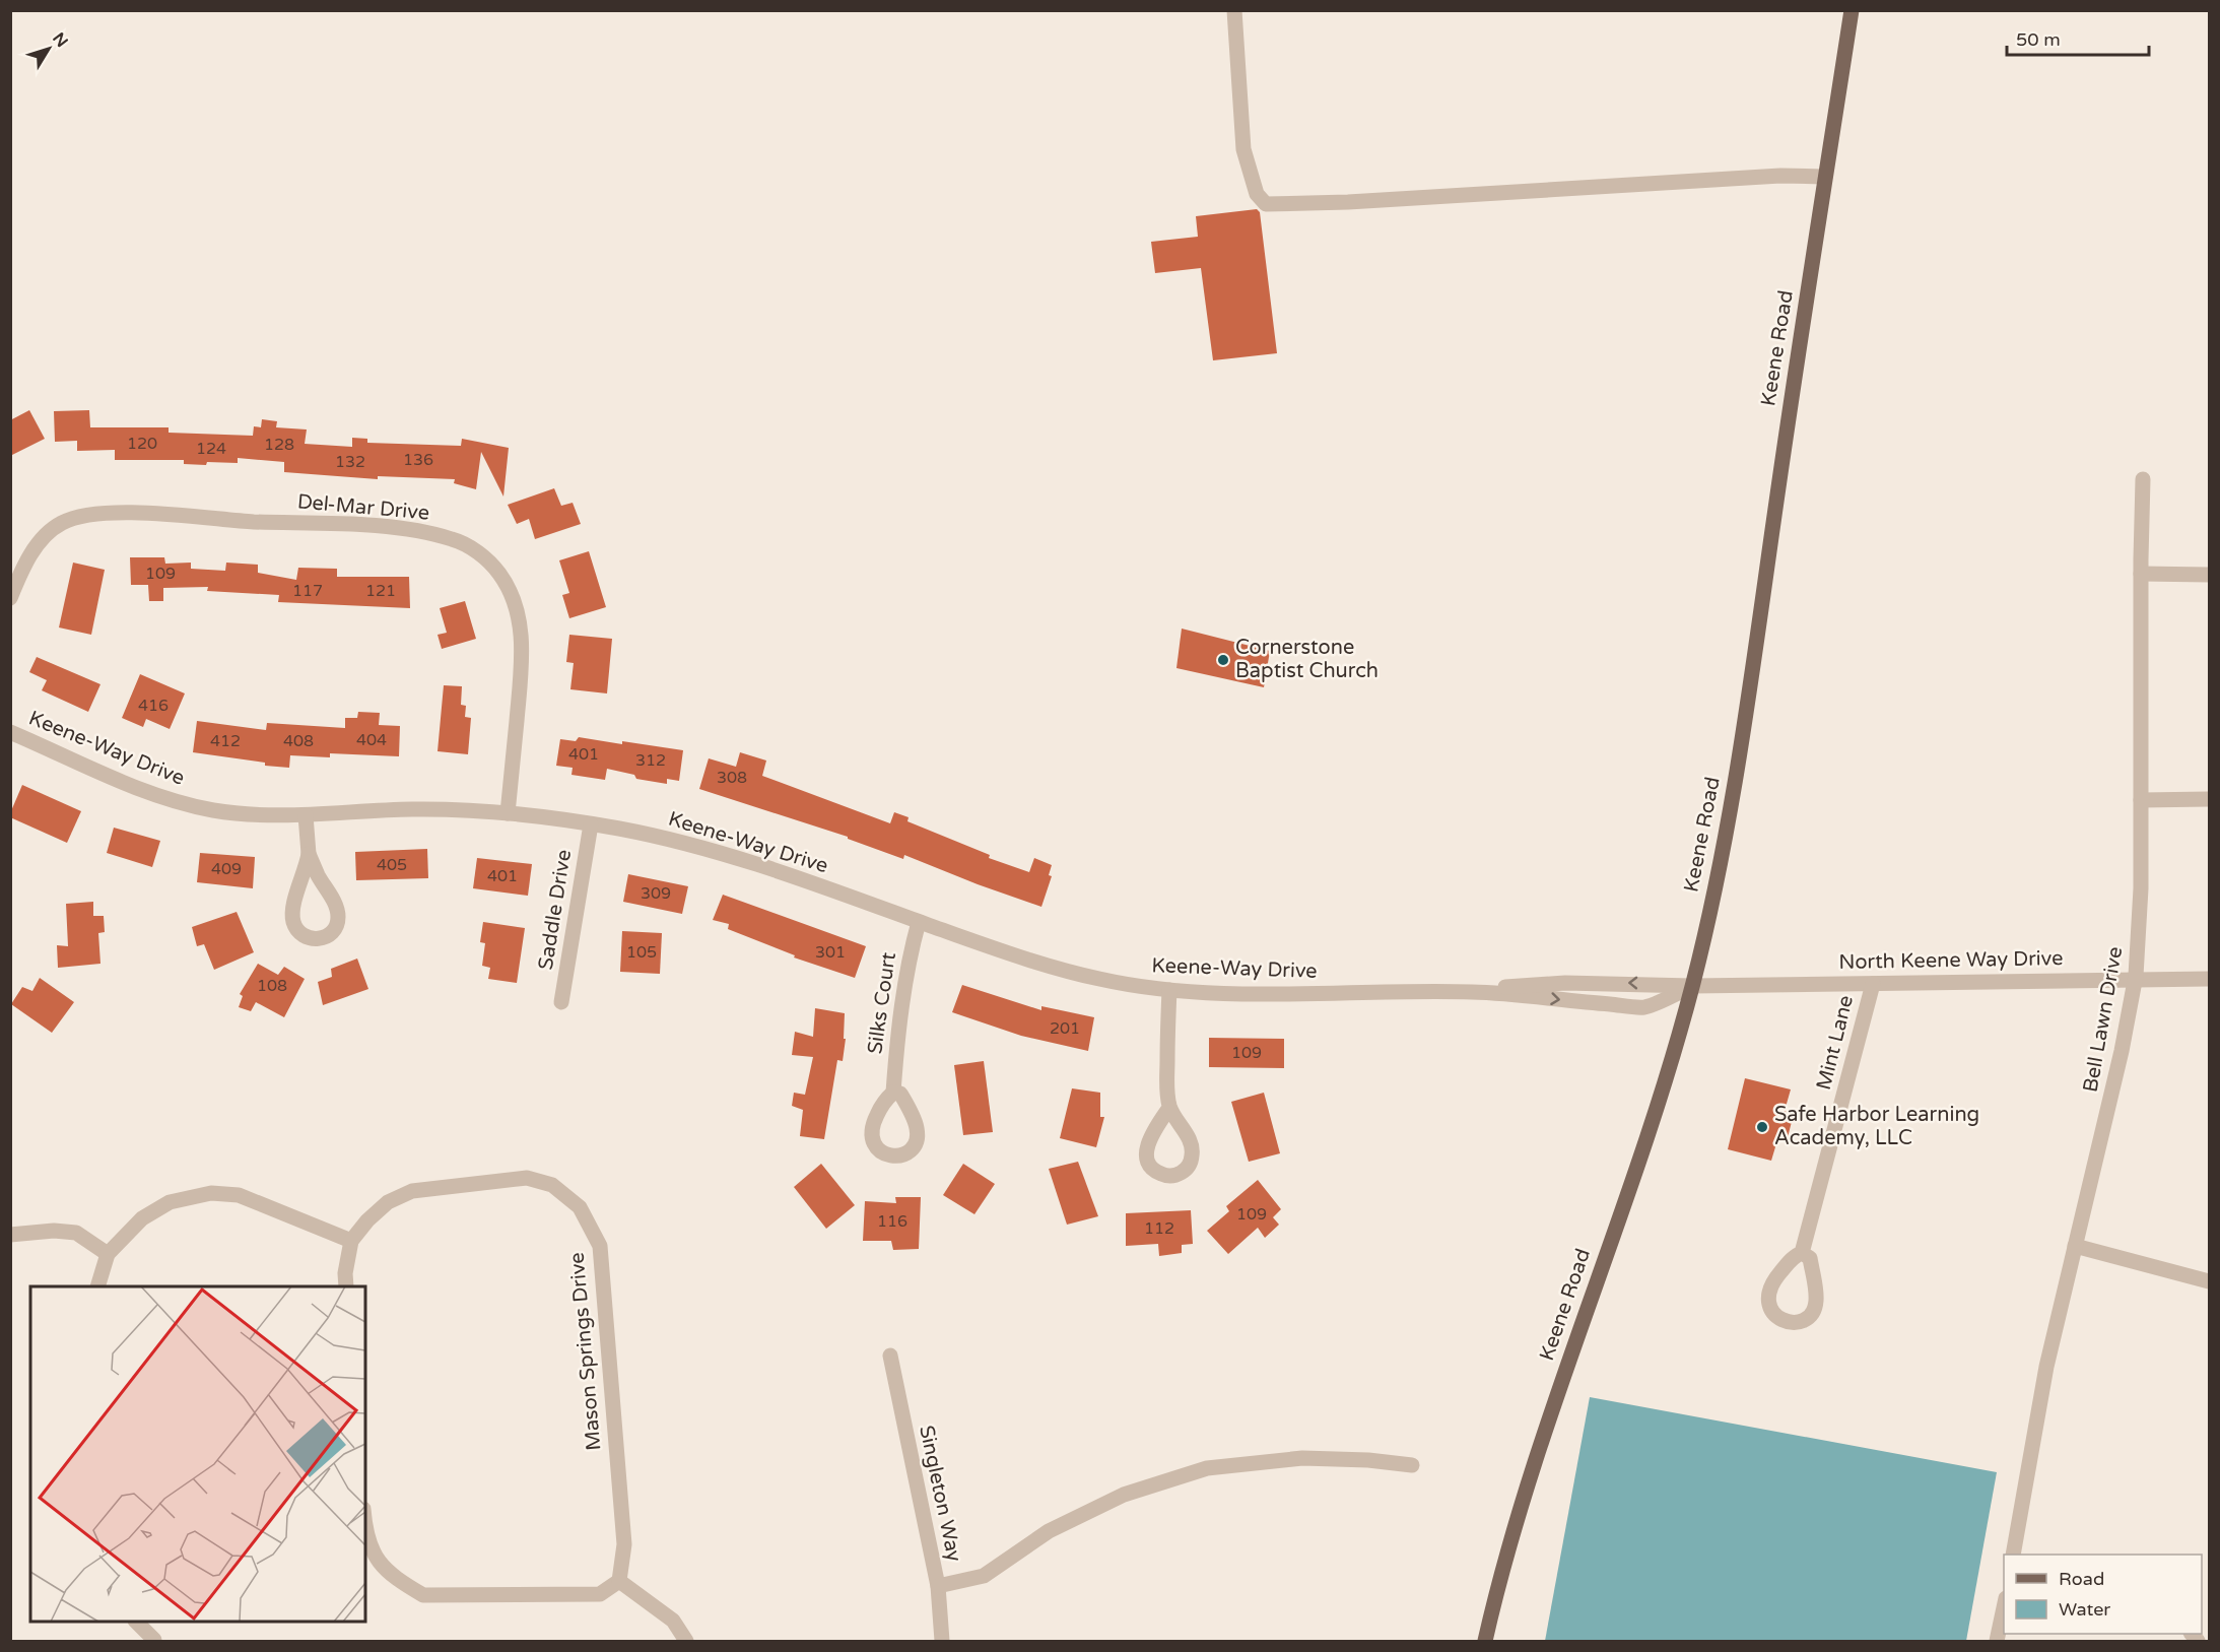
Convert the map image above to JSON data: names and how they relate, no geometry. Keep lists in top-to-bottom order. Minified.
{"streets":{"main road":["Keene Road"],"street":["Del-Mar Drive","Keene-Way Drive","Saddle Drive","North Keene Way Drive","Silks Court","Bell Lawn Drive","Mint Lane","Mason Springs Drive","Singleton Way"]},"crossings":[["Keene Road","Keene-Way Drive"],["Keene Road","North Keene Way Drive"],["Del-Mar Drive","Keene-Way Drive"],["Keene-Way Drive","Saddle Drive"],["Keene-Way Drive","North Keene Way Drive"],["Keene-Way Drive","Silks Court"],["North Keene Way Drive","Bell Lawn Drive"],["North Keene Way Drive","Mint Lane"]],"places":["Cornerstone Baptist Church","Safe Harbor Learning Academy, LLC"],"house_numbers":["120","128","124","136","132","109","117","121","416","404","412","408","401","312","308","405","409","401","309","105","301","108","201","109","109","116","112"],"legend":["Road","Water"],"scale_bar":"50 m","north":"top right"}
